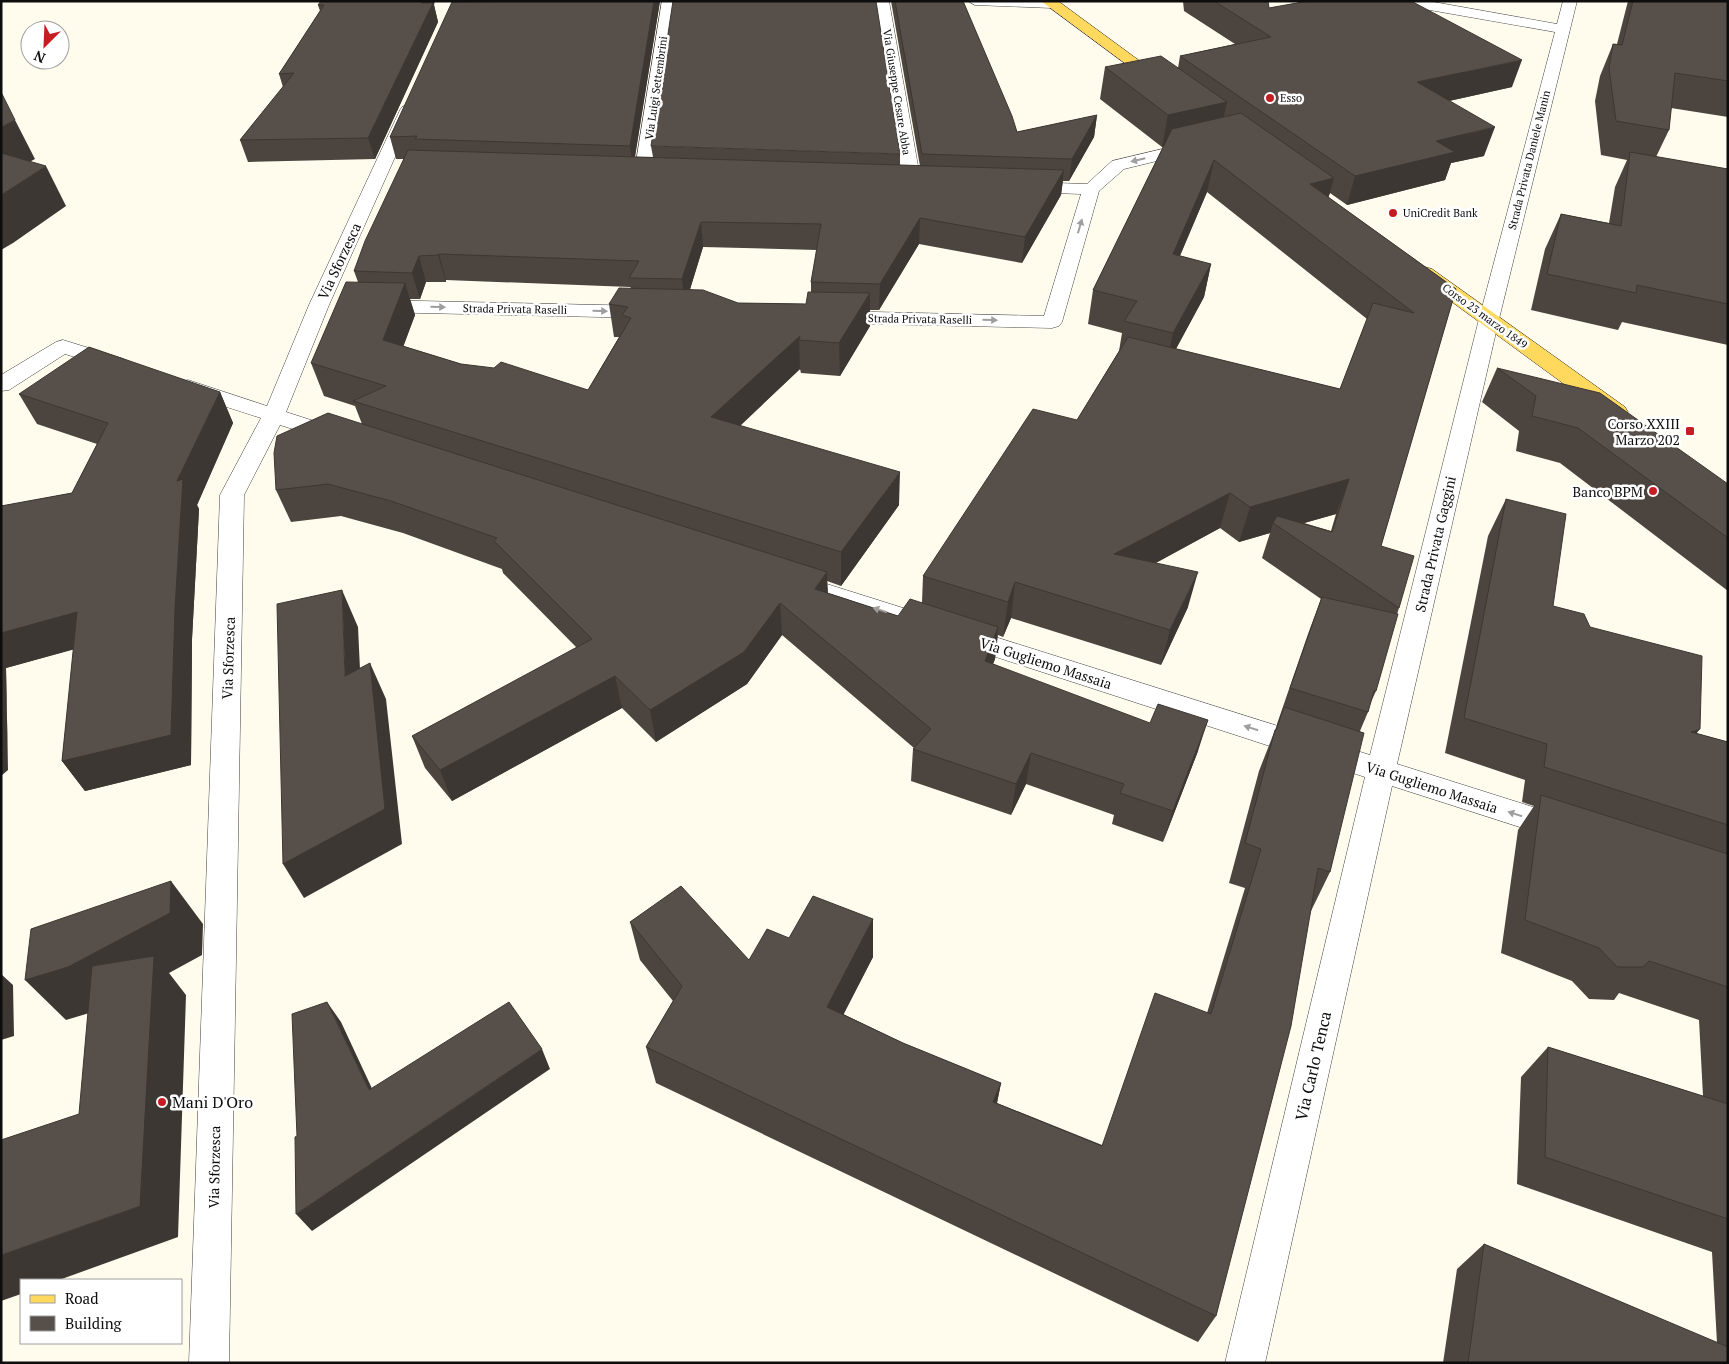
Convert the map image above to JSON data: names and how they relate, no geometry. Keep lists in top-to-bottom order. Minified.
{"streets":{"main road":["Corso 23 marzo 1849"],"street":["Via Luigi Settembrini","Via Giuseppe Cesare Abba","Strada Privata Daniele Manin","Via Sforzesca","Strada Privata Raselli","Strada Privata Gaggini","Via Gugliemo Massaia","Via Carlo Tenca"]},"crossings":[["Strada Privata Daniele Manin","Corso 23 marzo 1849"],["Strada Privata Daniele Manin","Strada Privata Gaggini"],["Via Sforzesca","Strada Privata Raselli"],["Corso 23 marzo 1849","Strada Privata Gaggini"],["Strada Privata Gaggini","Via Gugliemo Massaia"],["Strada Privata Gaggini","Via Carlo Tenca"],["Via Gugliemo Massaia","Via Carlo Tenca"]],"one_way":["Strada Privata Raselli","Via Gugliemo Massaia"],"places":{"other":["Esso","UniCredit Bank","Banco BPM","Mani D'Oro"],"transit":["Corso XXIII Marzo 202"]},"legend":["Road","Building"],"north":"bottom left"}
